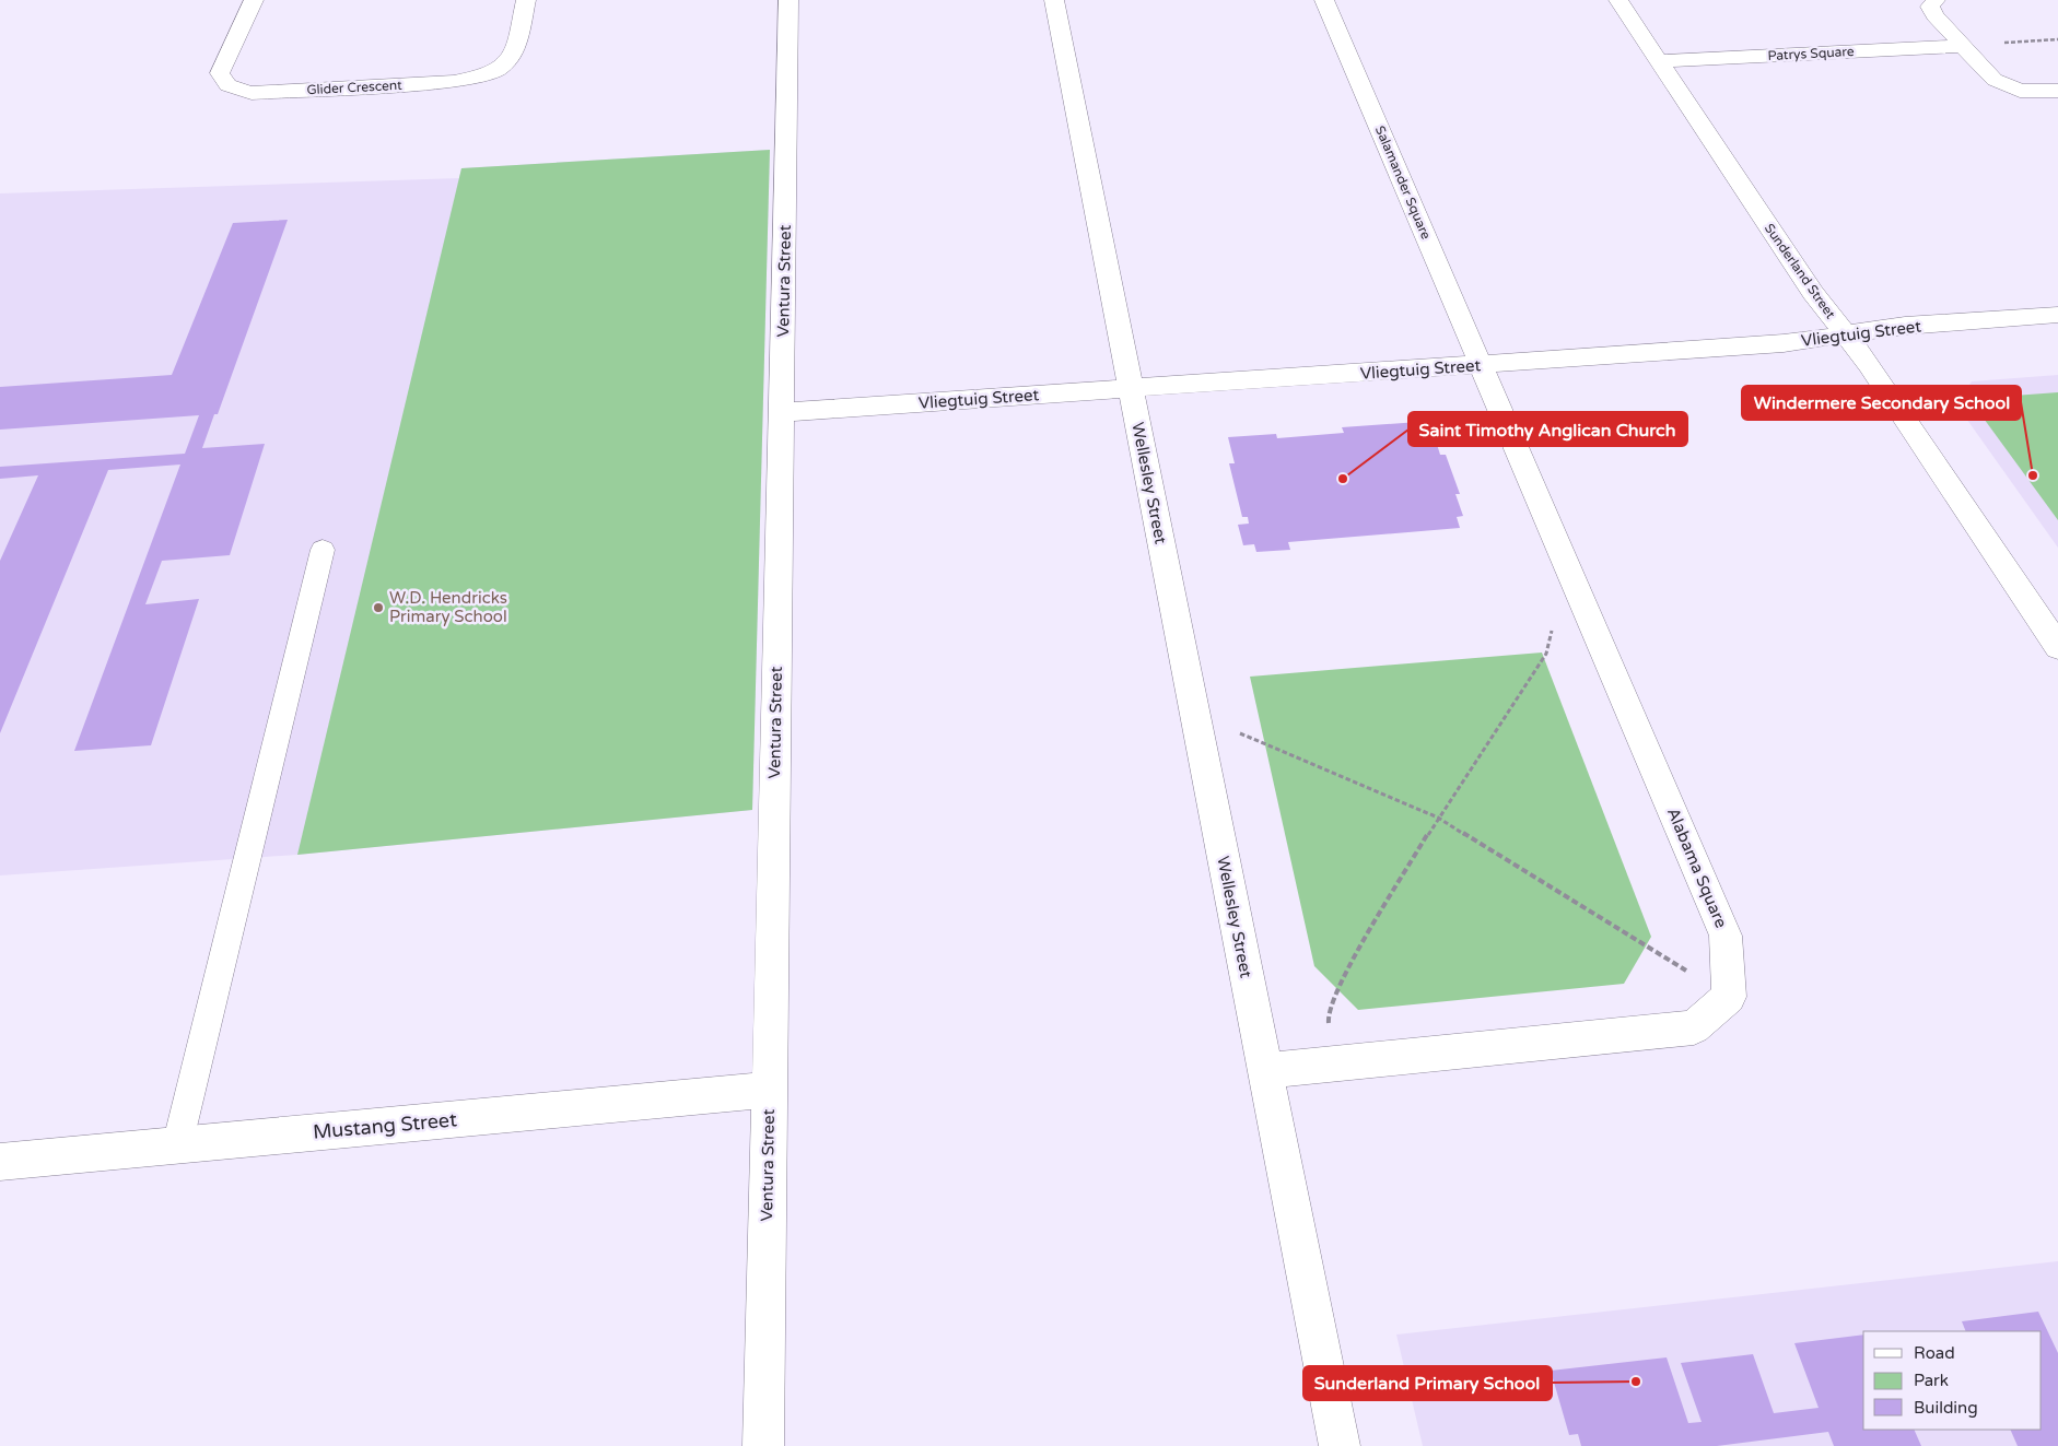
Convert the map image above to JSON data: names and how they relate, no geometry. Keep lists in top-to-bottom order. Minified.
{"streets":{"street":["Patrys Square","Glider Crescent","Salamander Square","Sunderland Street","Ventura Street","Vliegtuig Street","Wellesley Street","Alabama Square","Mustang Street"]},"crossings":[["Patrys Square","Sunderland Street"],["Salamander Square","Vliegtuig Street"],["Salamander Square","Alabama Square"],["Sunderland Street","Vliegtuig Street"],["Ventura Street","Vliegtuig Street"],["Ventura Street","Mustang Street"],["Vliegtuig Street","Wellesley Street"],["Vliegtuig Street","Alabama Square"]],"places":["Windermere Secondary School","Saint Timothy Anglican Church","W.D. Hendricks Primary School","Sunderland Primary School"],"legend":["Road","Park","Building"]}
